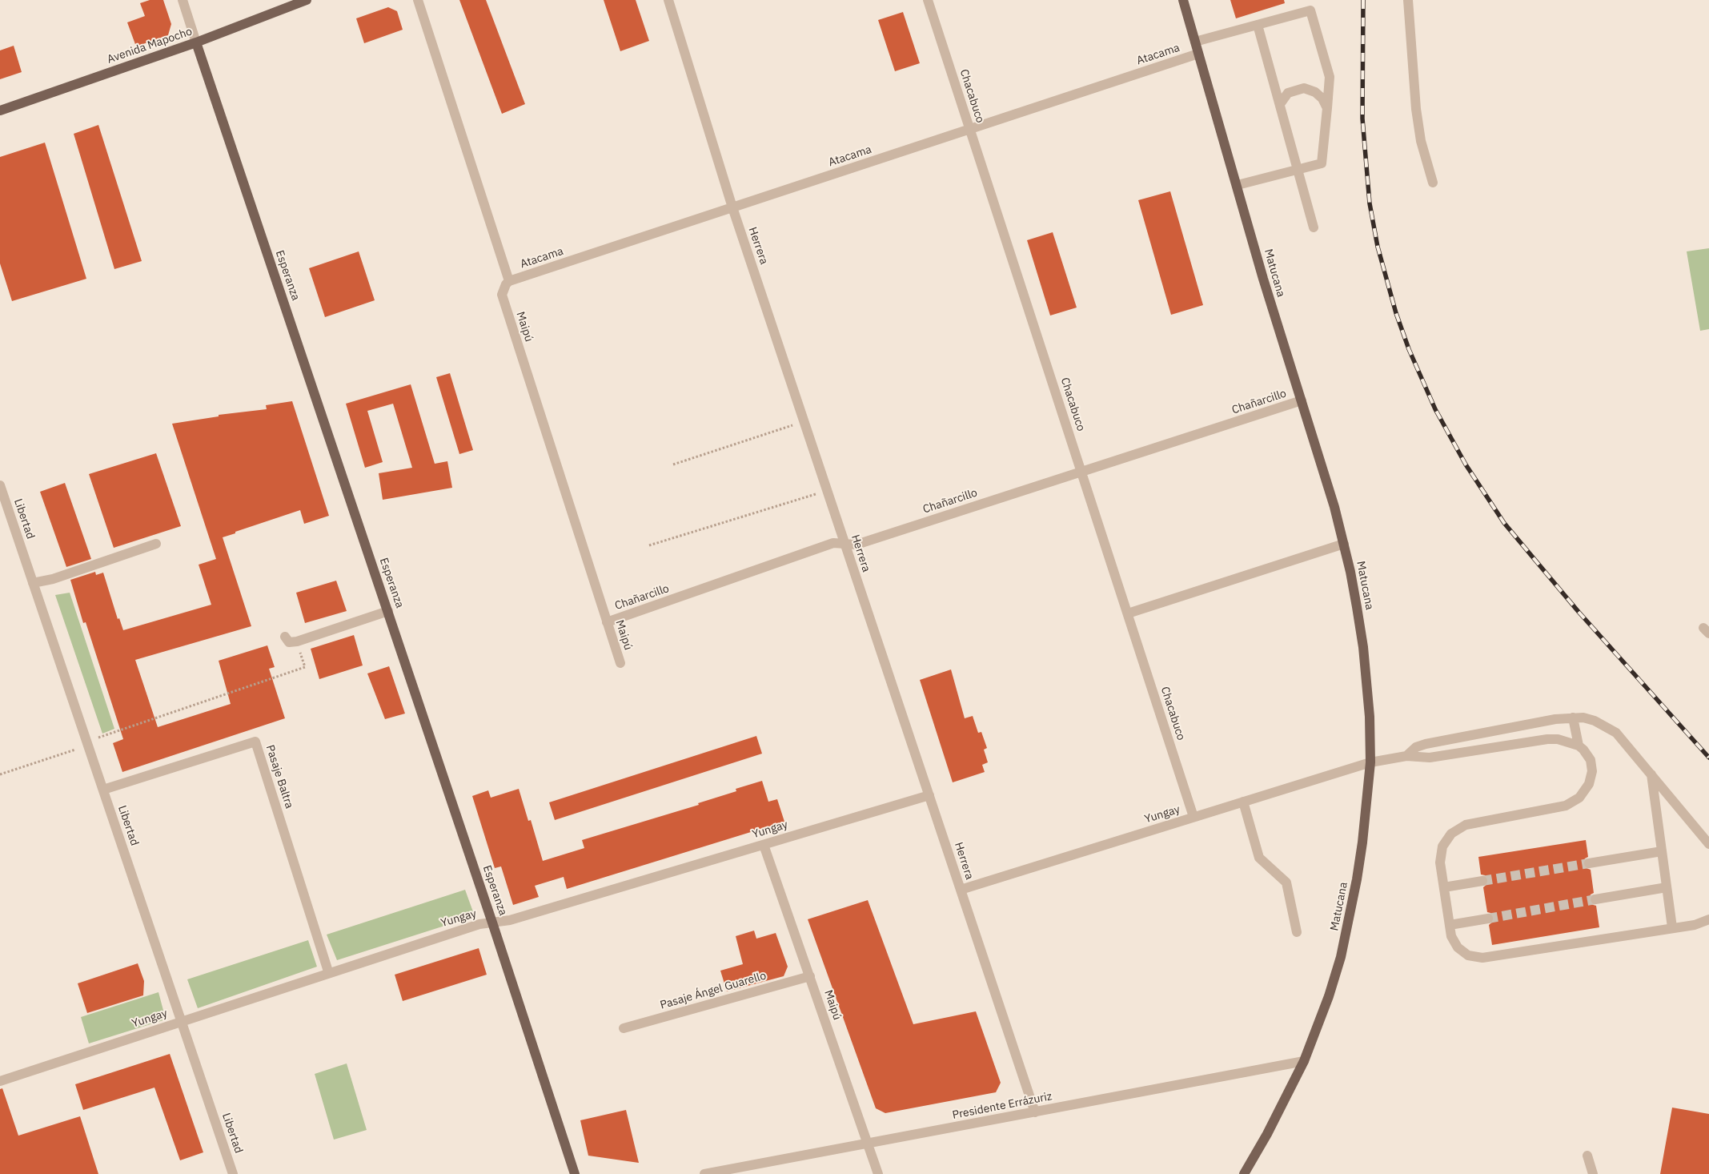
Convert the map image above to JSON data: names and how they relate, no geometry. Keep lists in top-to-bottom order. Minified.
{"streets":{"main road":["Avenida Mapocho","Matucana","Esperanza"],"street":["Atacama","Chacabuco","Herrera","Maipú","Chañarcillo","Libertad","Pasaje Baltra","Yungay","Pasaje Ángel Guarello","Presidente Errázuriz"]},"crossings":[["Avenida Mapocho","Esperanza"],["Atacama","Chacabuco"],["Atacama","Herrera"],["Atacama","Matucana"],["Atacama","Maipú"],["Chacabuco","Chañarcillo"],["Chacabuco","Yungay"],["Herrera","Chañarcillo"],["Herrera","Yungay"],["Herrera","Presidente Errázuriz"],["Matucana","Chañarcillo"],["Matucana","Yungay"],["Matucana","Presidente Errázuriz"],["Esperanza","Yungay"],["Maipú","Chañarcillo"],["Maipú","Yungay"],["Maipú","Pasaje Ángel Guarello"],["Maipú","Presidente Errázuriz"],["Libertad","Pasaje Baltra"],["Libertad","Yungay"],["Pasaje Baltra","Yungay"]]}
